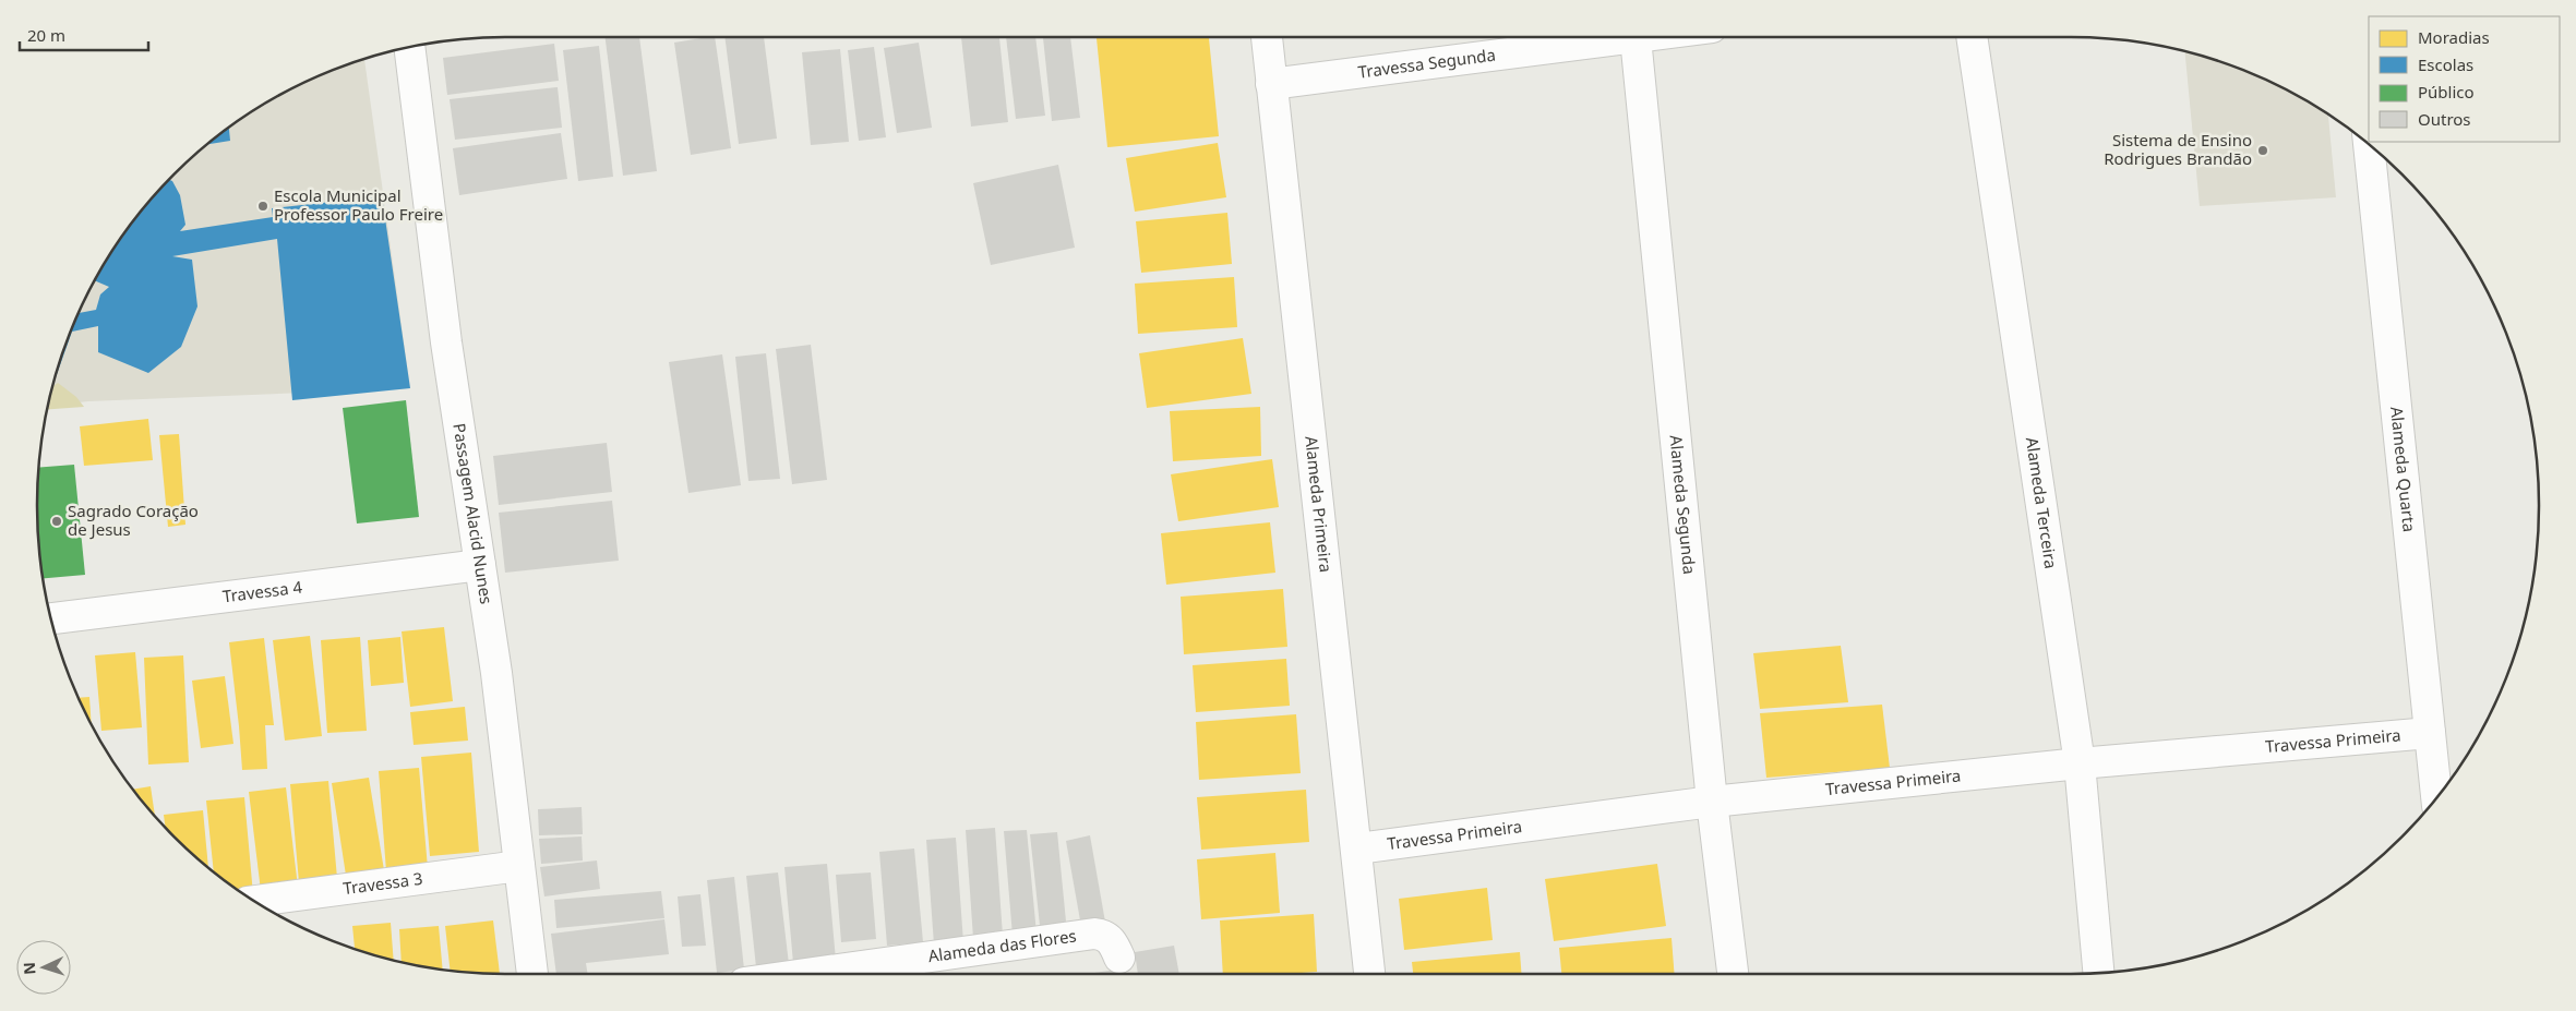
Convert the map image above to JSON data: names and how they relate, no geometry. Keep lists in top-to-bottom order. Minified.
{"streets":{"street":["Travessa Segunda","Alameda Quarta","Alameda Terceira","Alameda Primeira","Alameda Segunda","Passagem Alacid Nunes","Travessa 4","Travessa Primeira","Travessa 3","Alameda das Flores"]},"crossings":[["Travessa Segunda","Alameda Primeira"],["Alameda Quarta","Travessa Primeira"],["Alameda Terceira","Travessa Primeira"],["Alameda Primeira","Travessa Primeira"],["Alameda Segunda","Travessa Primeira"],["Passagem Alacid Nunes","Travessa 4"],["Passagem Alacid Nunes","Travessa 3"]],"places":["Sistema de Ensino Rodrigues Brandão","Escola Municipal Professor Paulo Freire","Sagrado Coração de Jesus"],"legend":["Moradias","Escolas","Público","Outros"],"scale_bar":"20 m","north":"left"}
